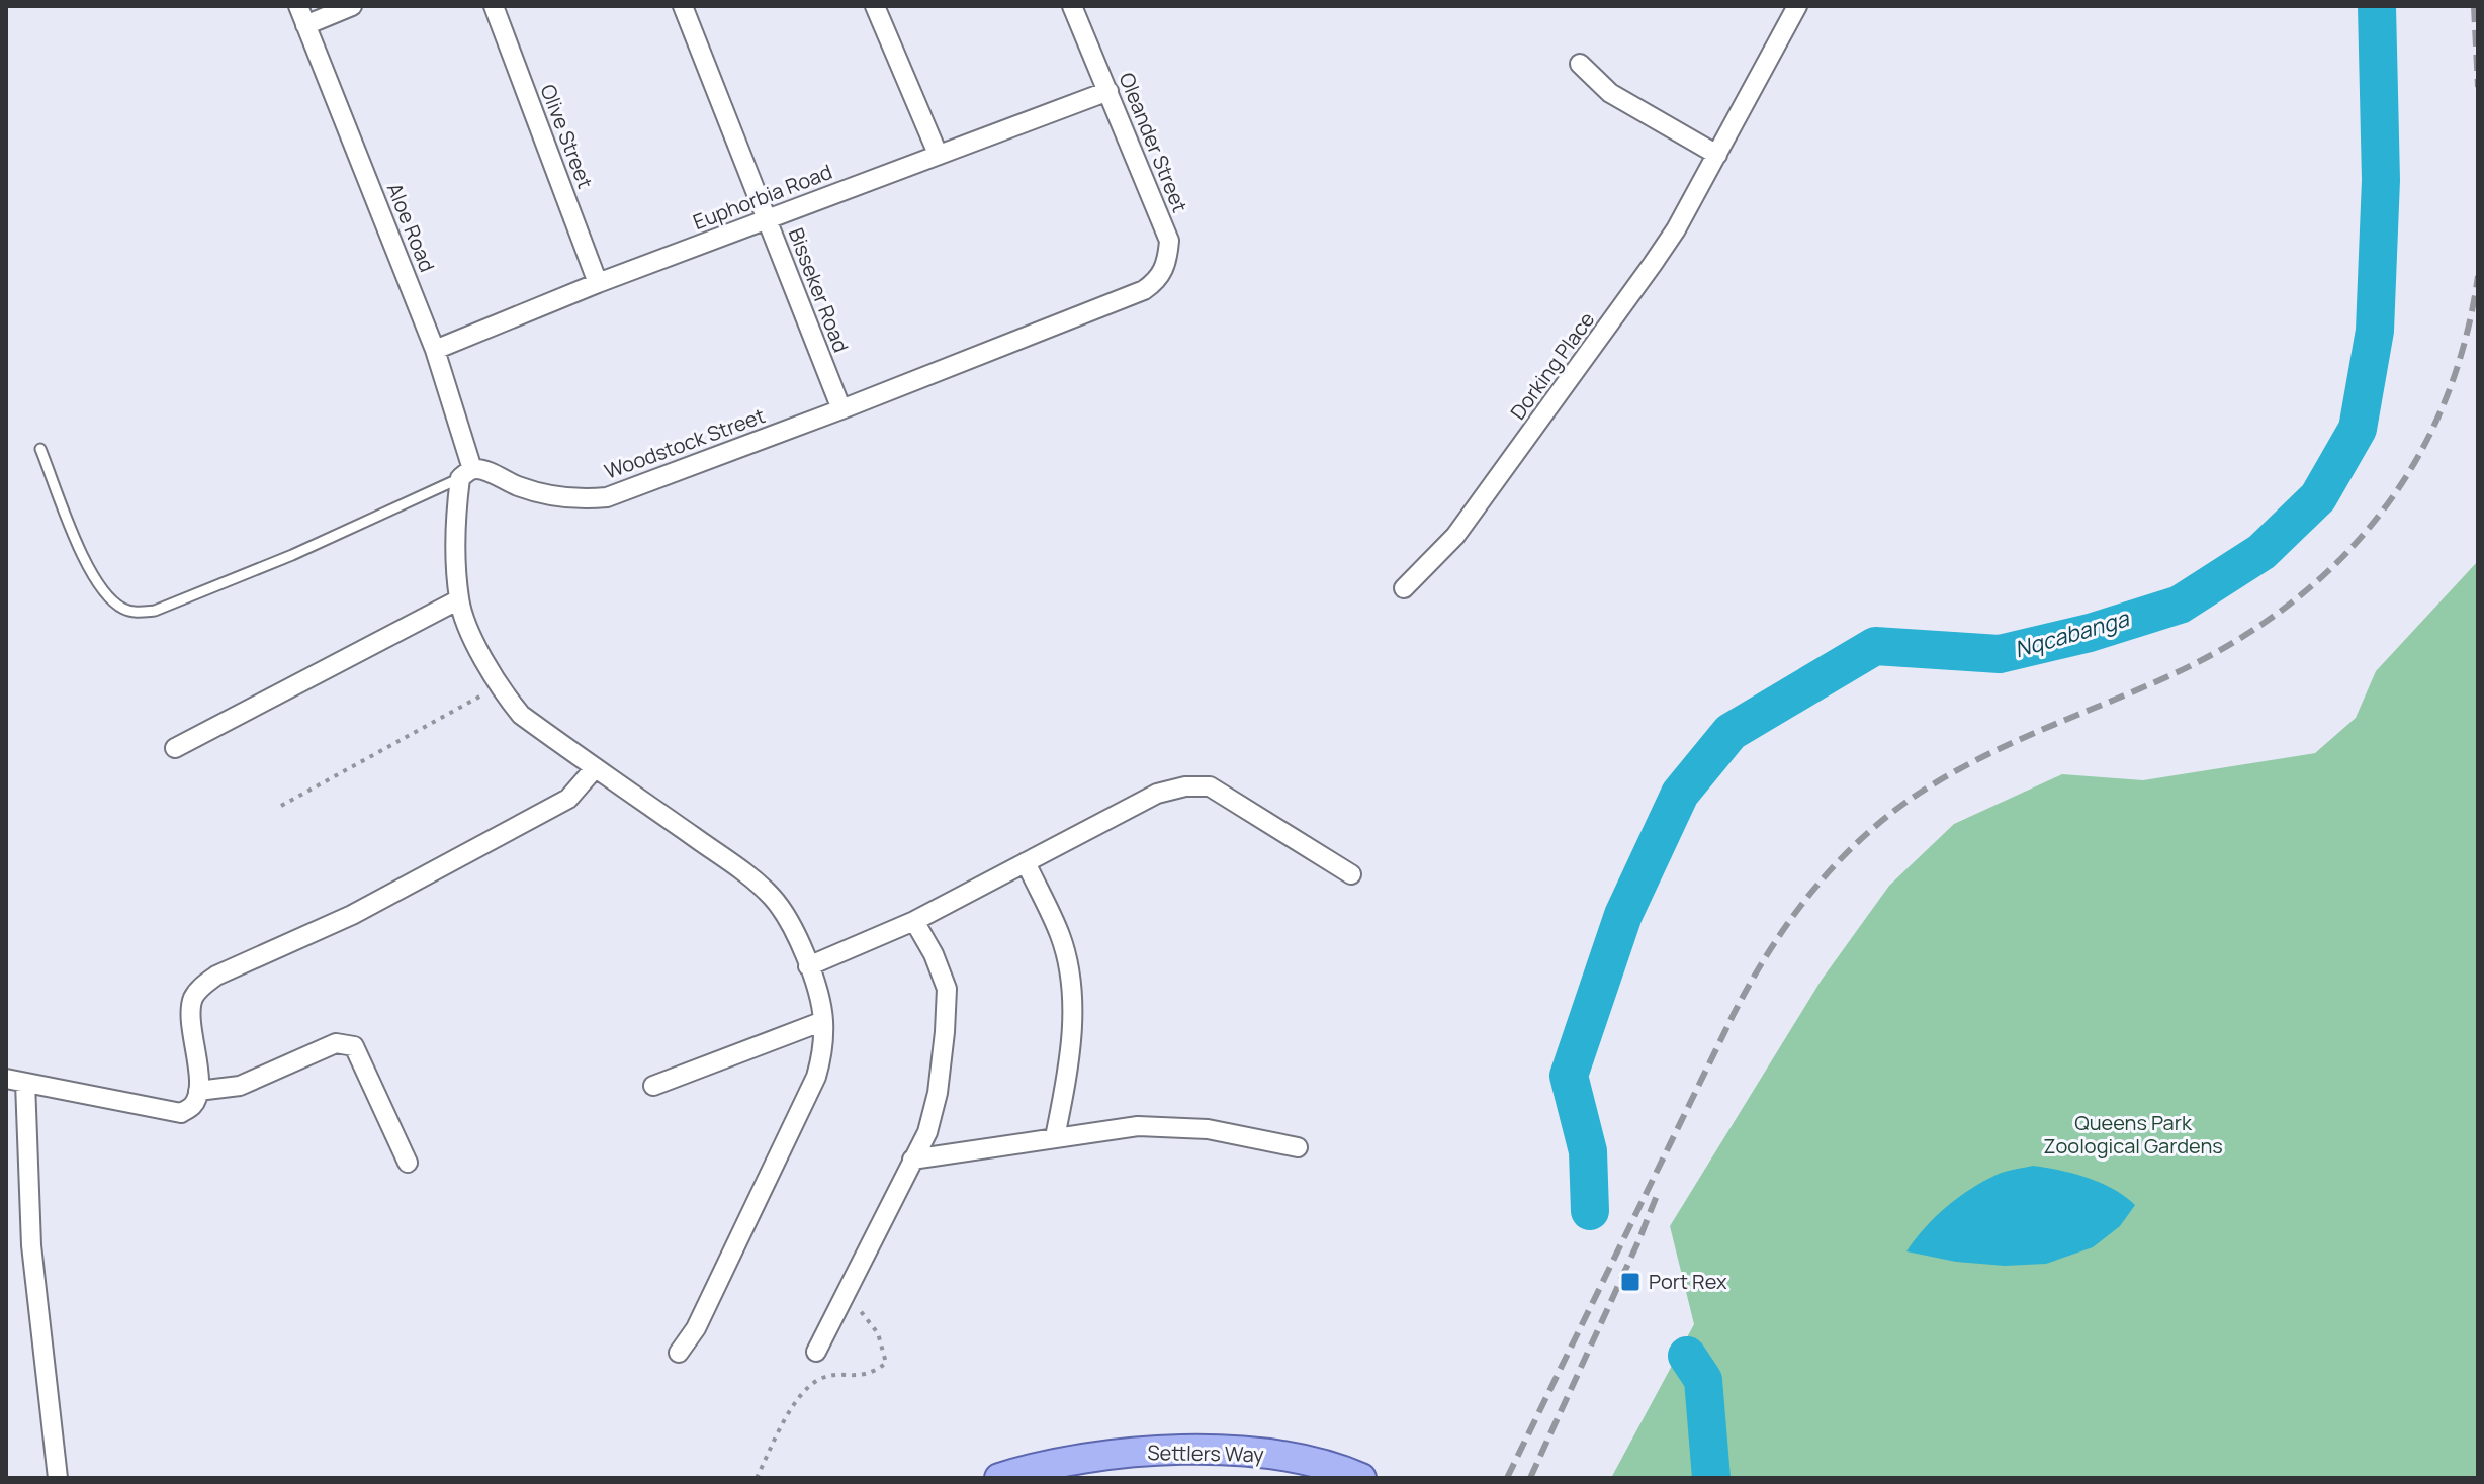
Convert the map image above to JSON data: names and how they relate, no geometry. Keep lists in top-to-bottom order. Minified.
{"streets":{"main road":["Settlers Way"],"street":["Olive Street","Oleander Street","Euphorbia Road","Aloe Road","Bisseker Road","Dorking Place","Woodstock Street"]},"crossings":[["Olive Street","Euphorbia Road"],["Oleander Street","Euphorbia Road"],["Oleander Street","Woodstock Street"],["Euphorbia Road","Aloe Road"],["Euphorbia Road","Bisseker Road"],["Aloe Road","Woodstock Street"],["Bisseker Road","Woodstock Street"]],"water":["Nqcabanga"],"parks":["Queens Park Zoological Gardens"],"places":{"transit":["Port Rex"]}}
